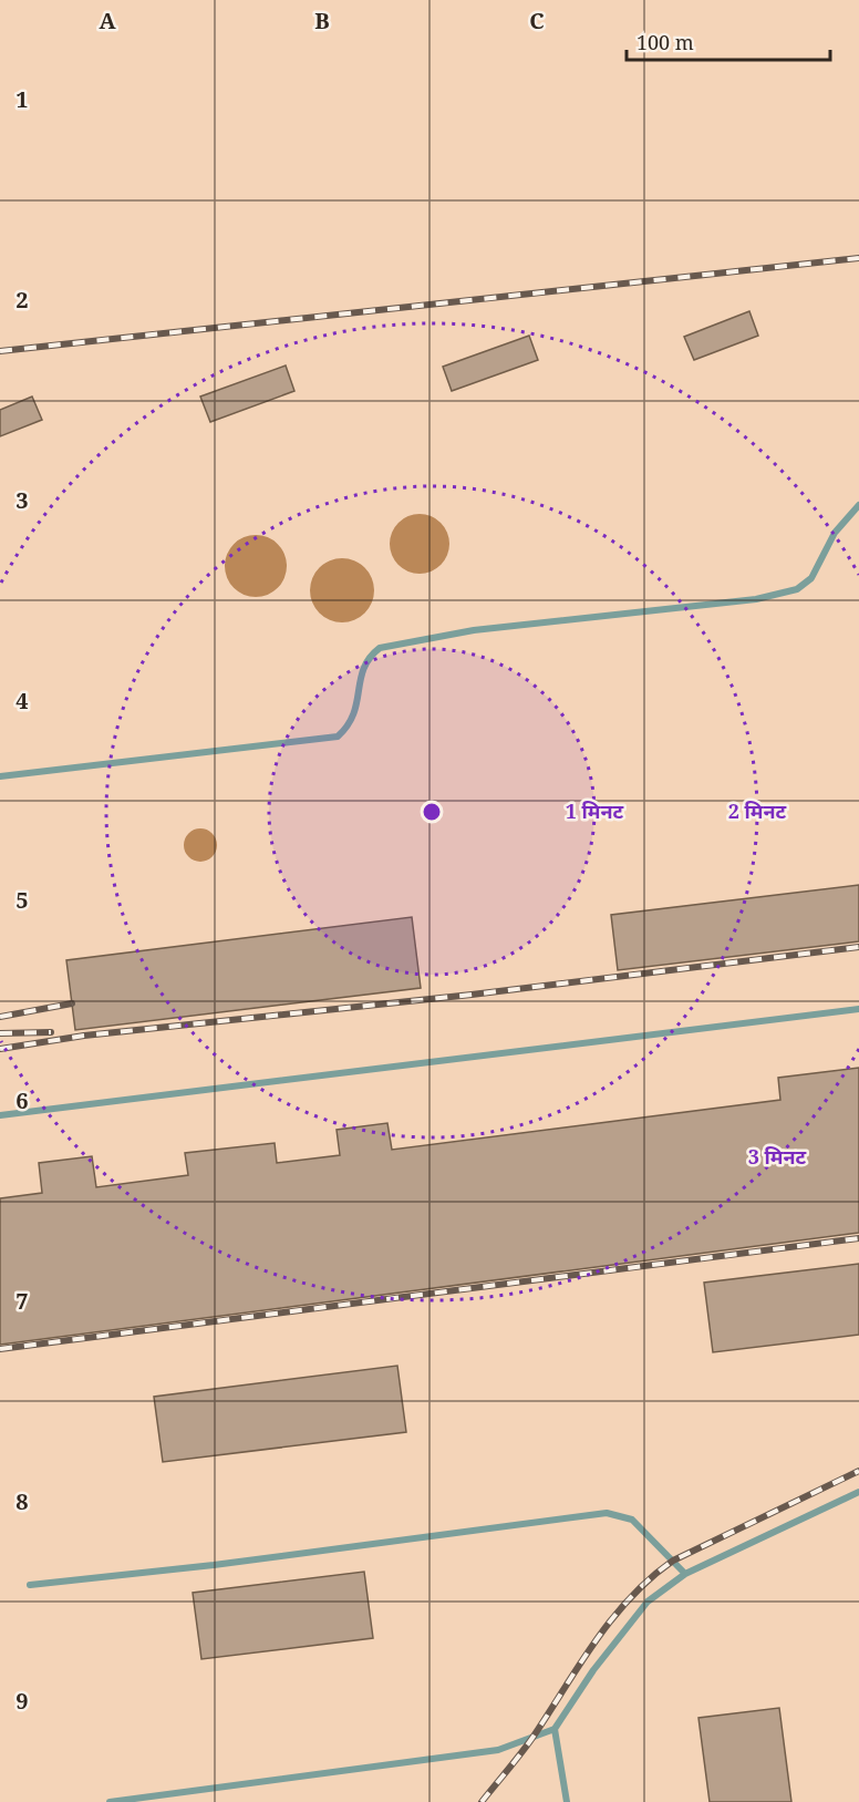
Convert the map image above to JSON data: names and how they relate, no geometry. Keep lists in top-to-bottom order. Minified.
{"scale_bar":"100 m","grid":{"columns":["A","B","C"],"rows":["1","2","3","4","5","6","7","8","9"]},"rings":["1 मिनट","2 मिनट","3 मिनट"]}
